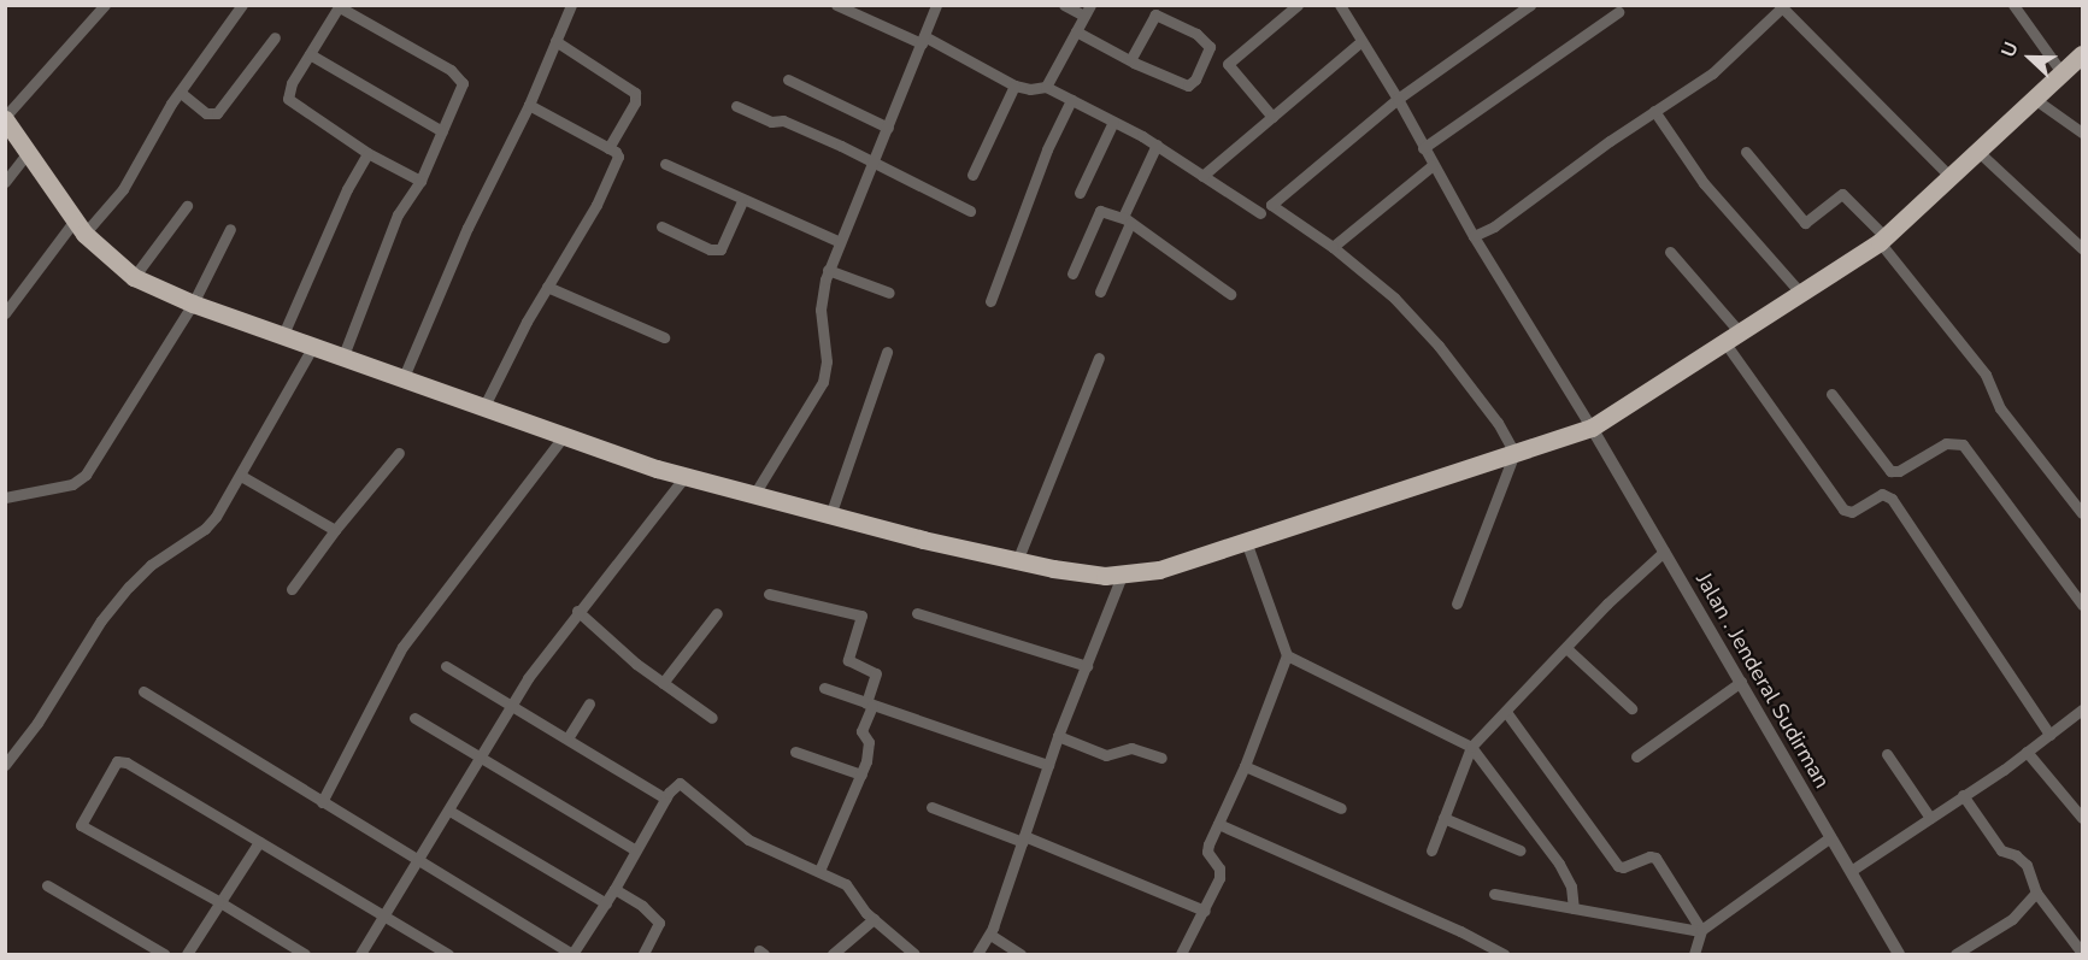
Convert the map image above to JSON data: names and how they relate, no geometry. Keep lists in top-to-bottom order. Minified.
{"streets":{"street":["Jalan . Jenderal Sudirman"]},"north":"left"}
